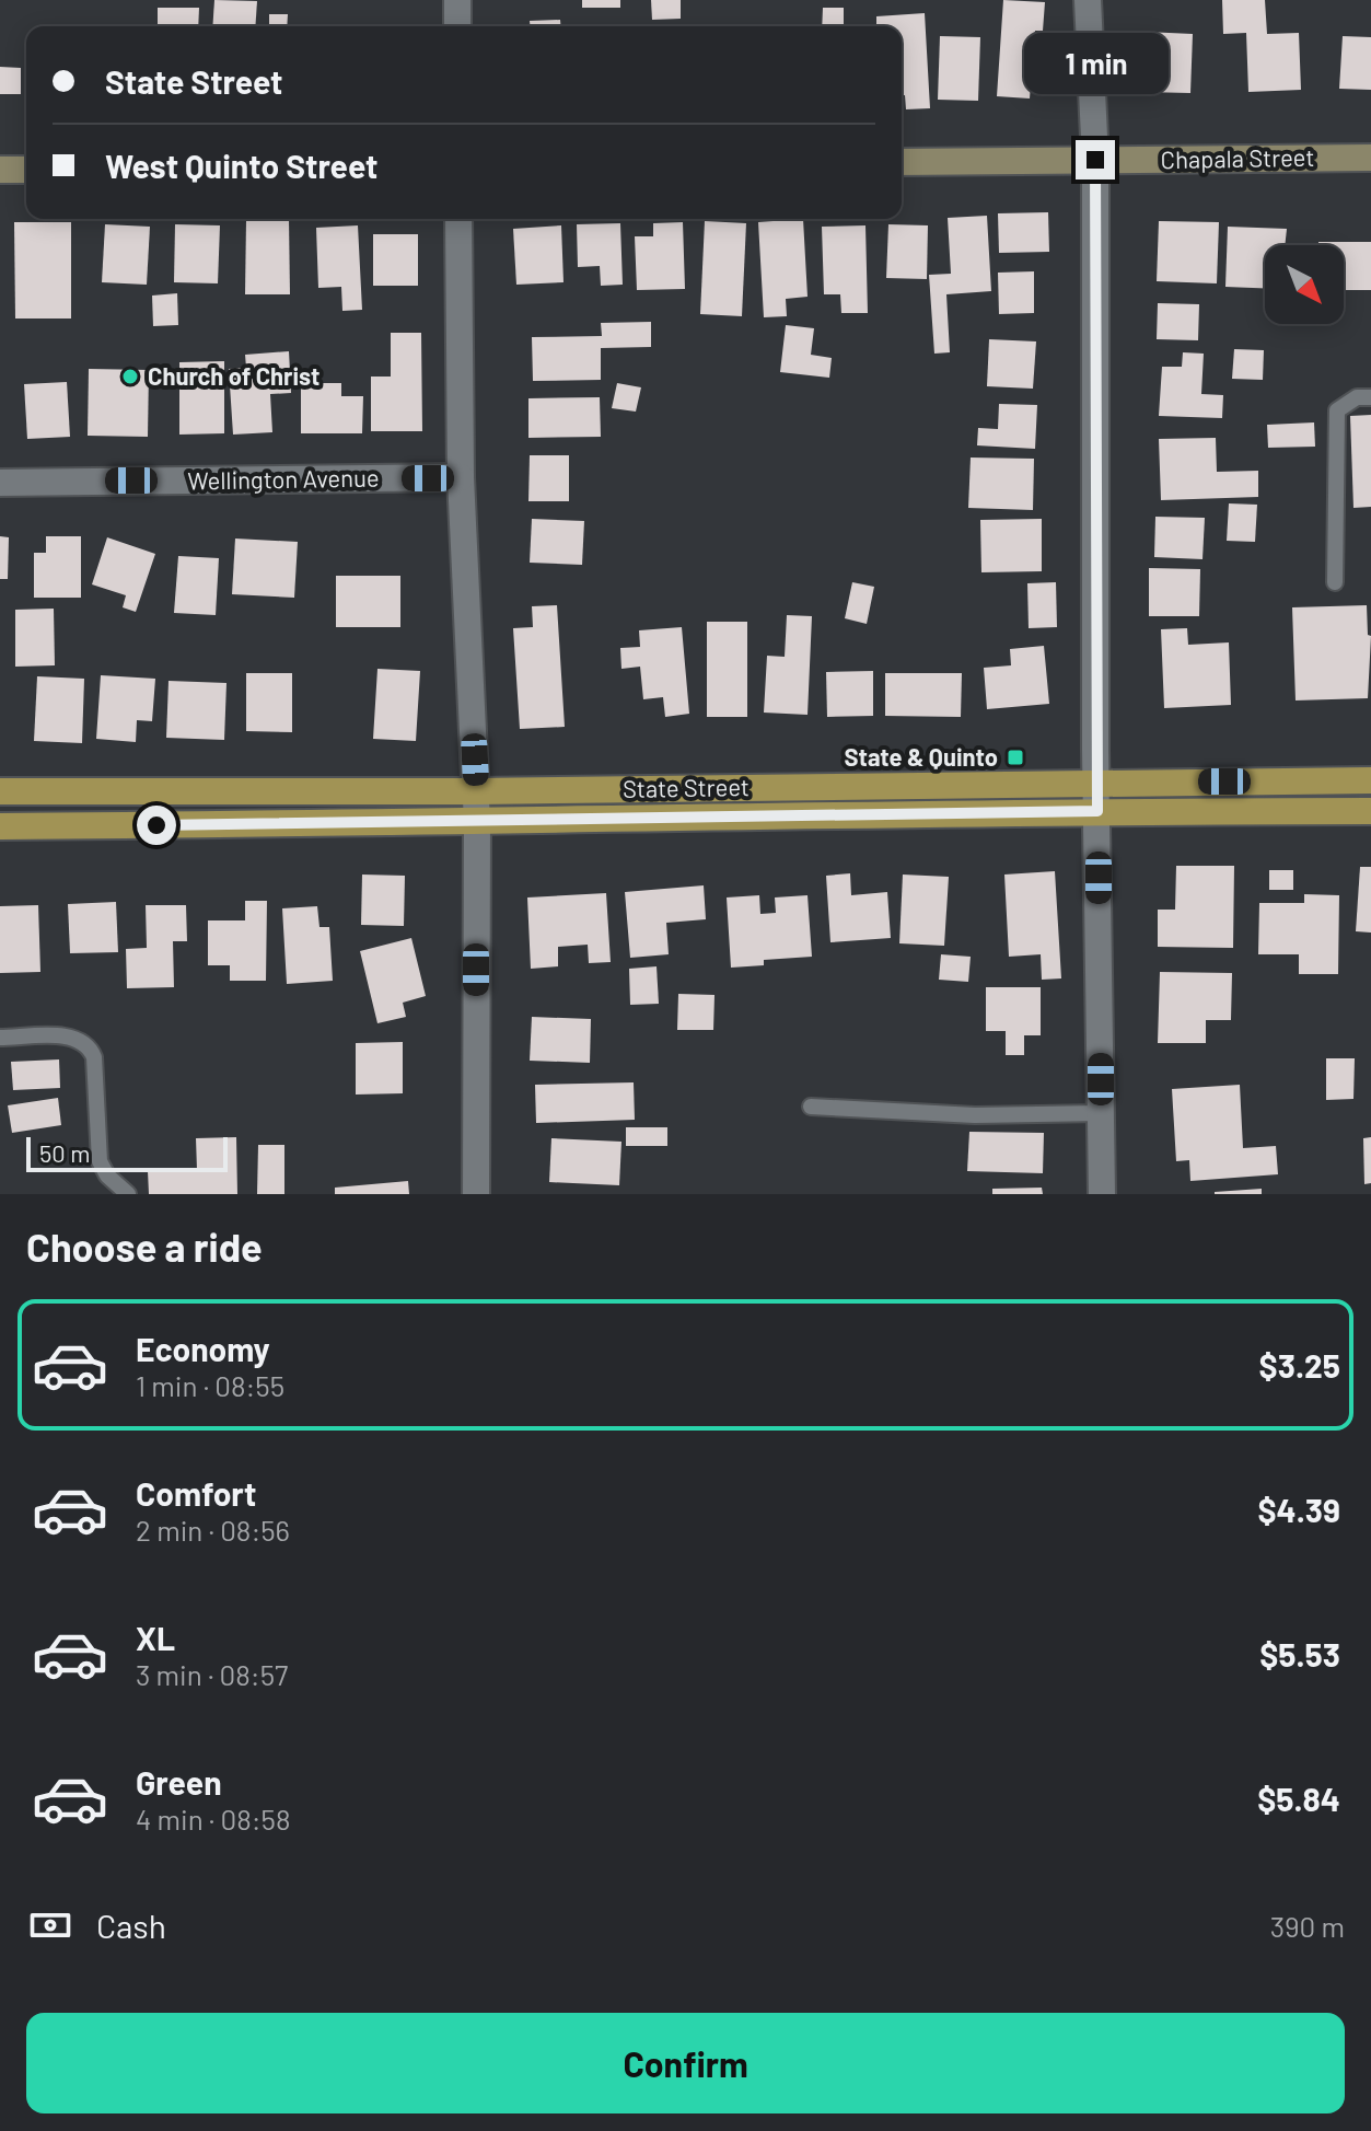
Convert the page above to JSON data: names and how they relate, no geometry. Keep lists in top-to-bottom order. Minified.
{"streets":{"main road":["State Street"],"street":["Chapala Street","Wellington Avenue"]},"places":{"other":["Church of Christ"],"transit":["State & Quinto"]},"scale_bar":"50 m","north":"bottom right","page":{"banner":["State Street","West Quinto Street"],"bubble":"1 min","scale":"50 m","heading":"Choose a ride","list":[{"name":"Economy","note":"1 min · 08:55","value":"$3.25"},{"name":"Comfort","note":"2 min · 08:56","value":"$4.39"},{"name":"XL","note":"3 min · 08:57","value":"$5.53"},{"name":"Green","note":"4 min · 08:58","value":"$5.84"}],"pay":["Cash","390 m"],"buttons":"Confirm"}}
